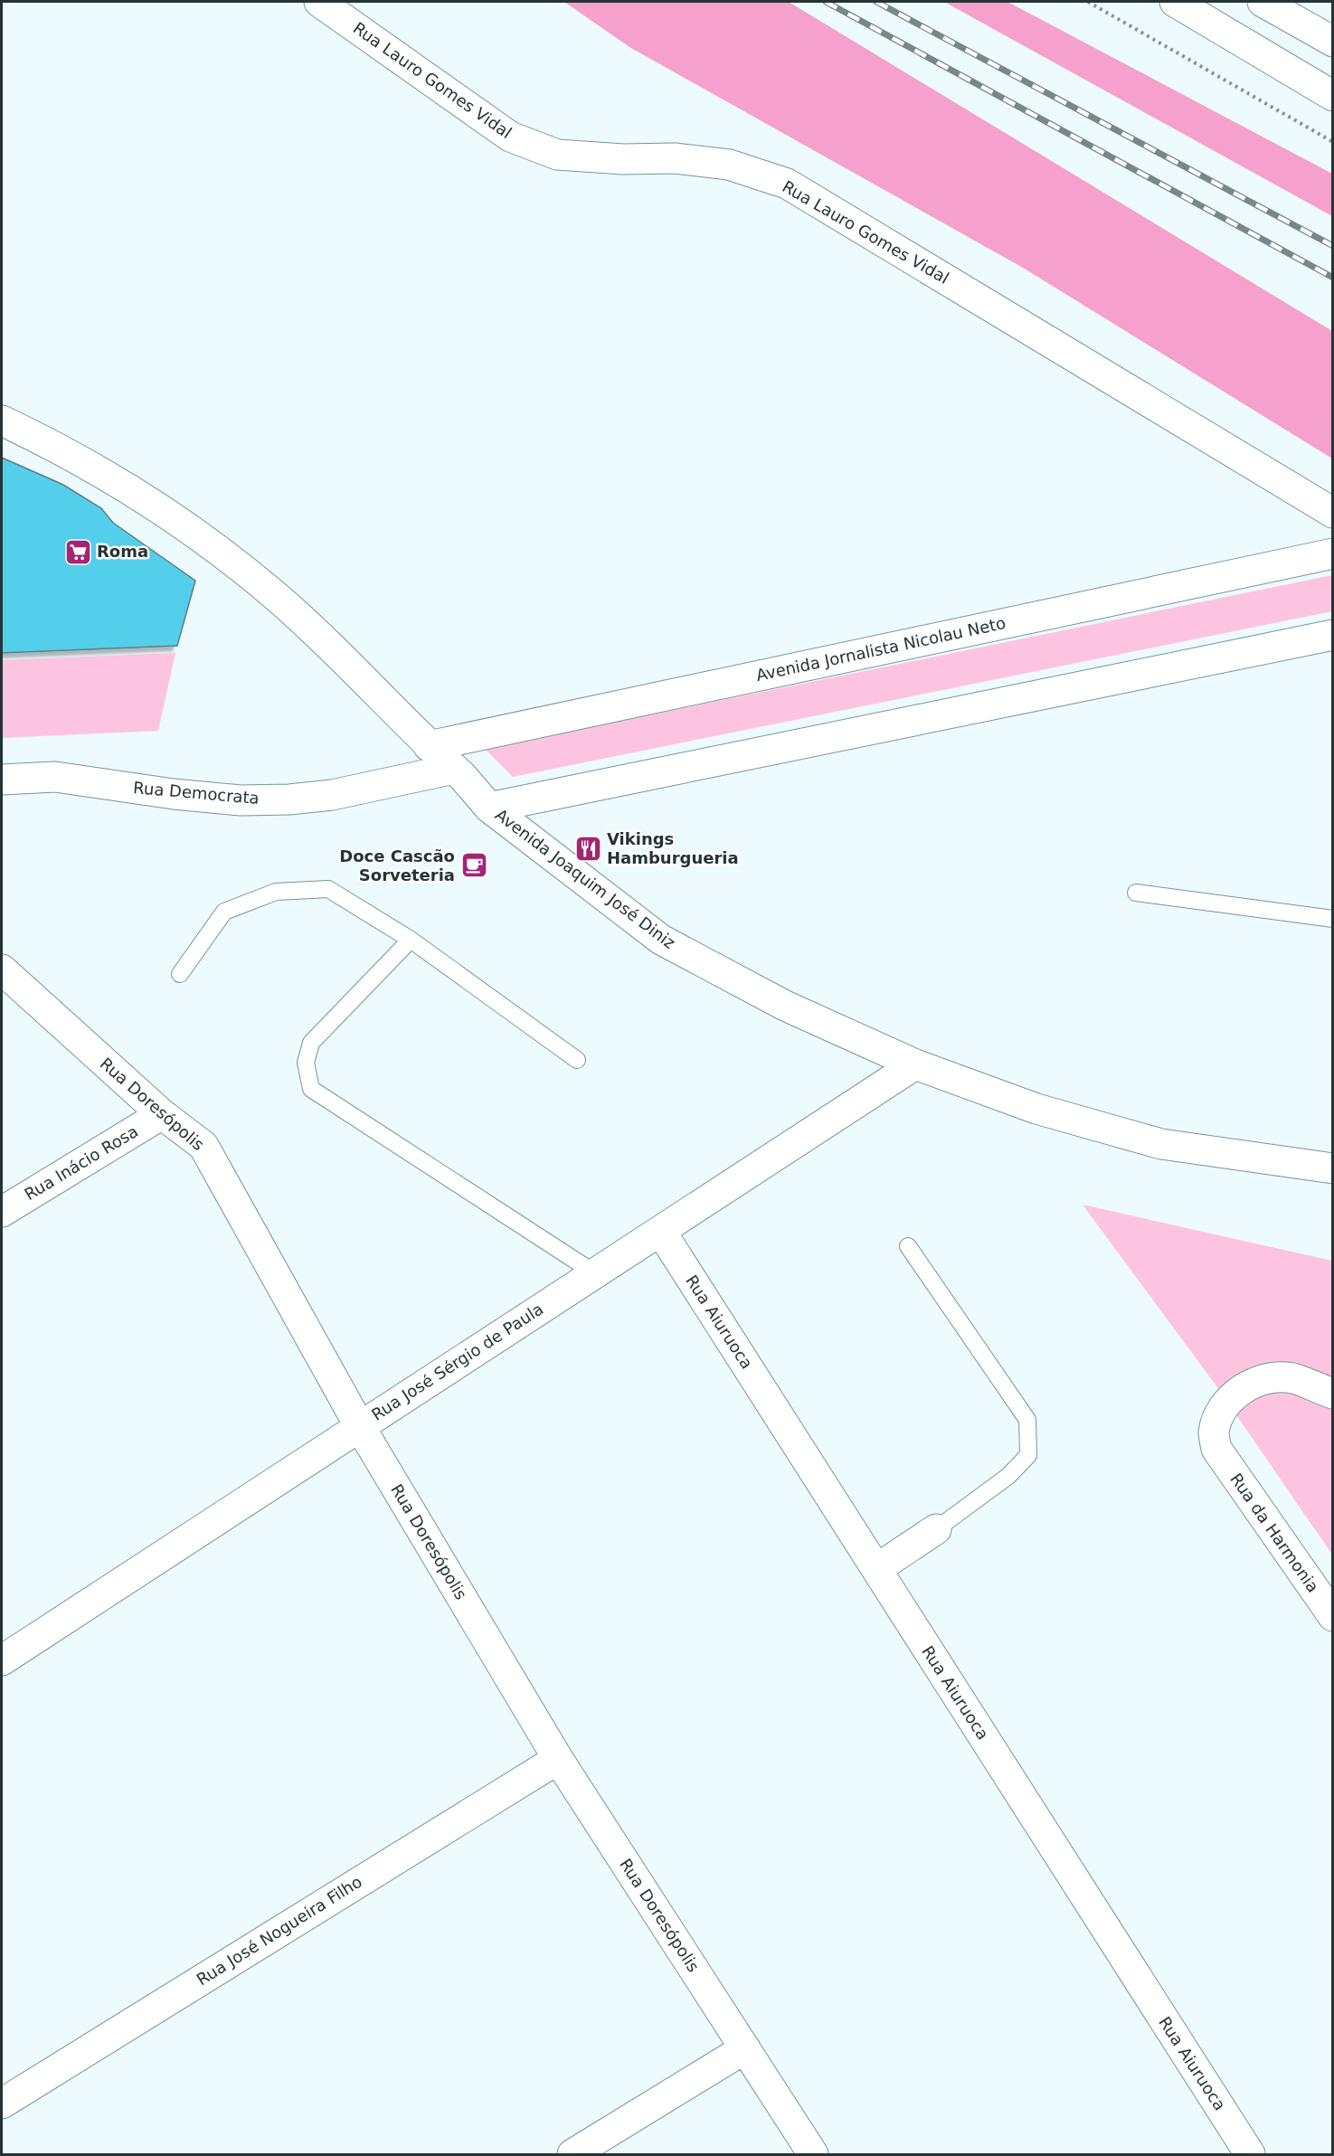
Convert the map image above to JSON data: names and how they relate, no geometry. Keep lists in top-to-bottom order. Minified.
{"streets":{"street":["Rua Lauro Gomes Vidal","Avenida Jornalista Nicolau Neto","Rua Democrata","Avenida Joaquim José Diniz","Rua Doresópolis","Rua Inácio Rosa","Rua Aiuruoca","Rua José Sérgio de Paula","Rua da Harmonia","Rua José Nogueira Filho"]},"crossings":[["Avenida Jornalista Nicolau Neto","Avenida Joaquim José Diniz"],["Rua Democrata","Avenida Joaquim José Diniz"],["Avenida Joaquim José Diniz","Rua José Sérgio de Paula"],["Rua Doresópolis","Rua Inácio Rosa"],["Rua Doresópolis","Rua José Sérgio de Paula"],["Rua Doresópolis","Rua José Nogueira Filho"],["Rua Aiuruoca","Rua José Sérgio de Paula"]],"places":{"supermarket":["Roma"],"restaurant":["Vikings Hamburgueria"],"cafe":["Doce Cascão Sorveteria"]}}
